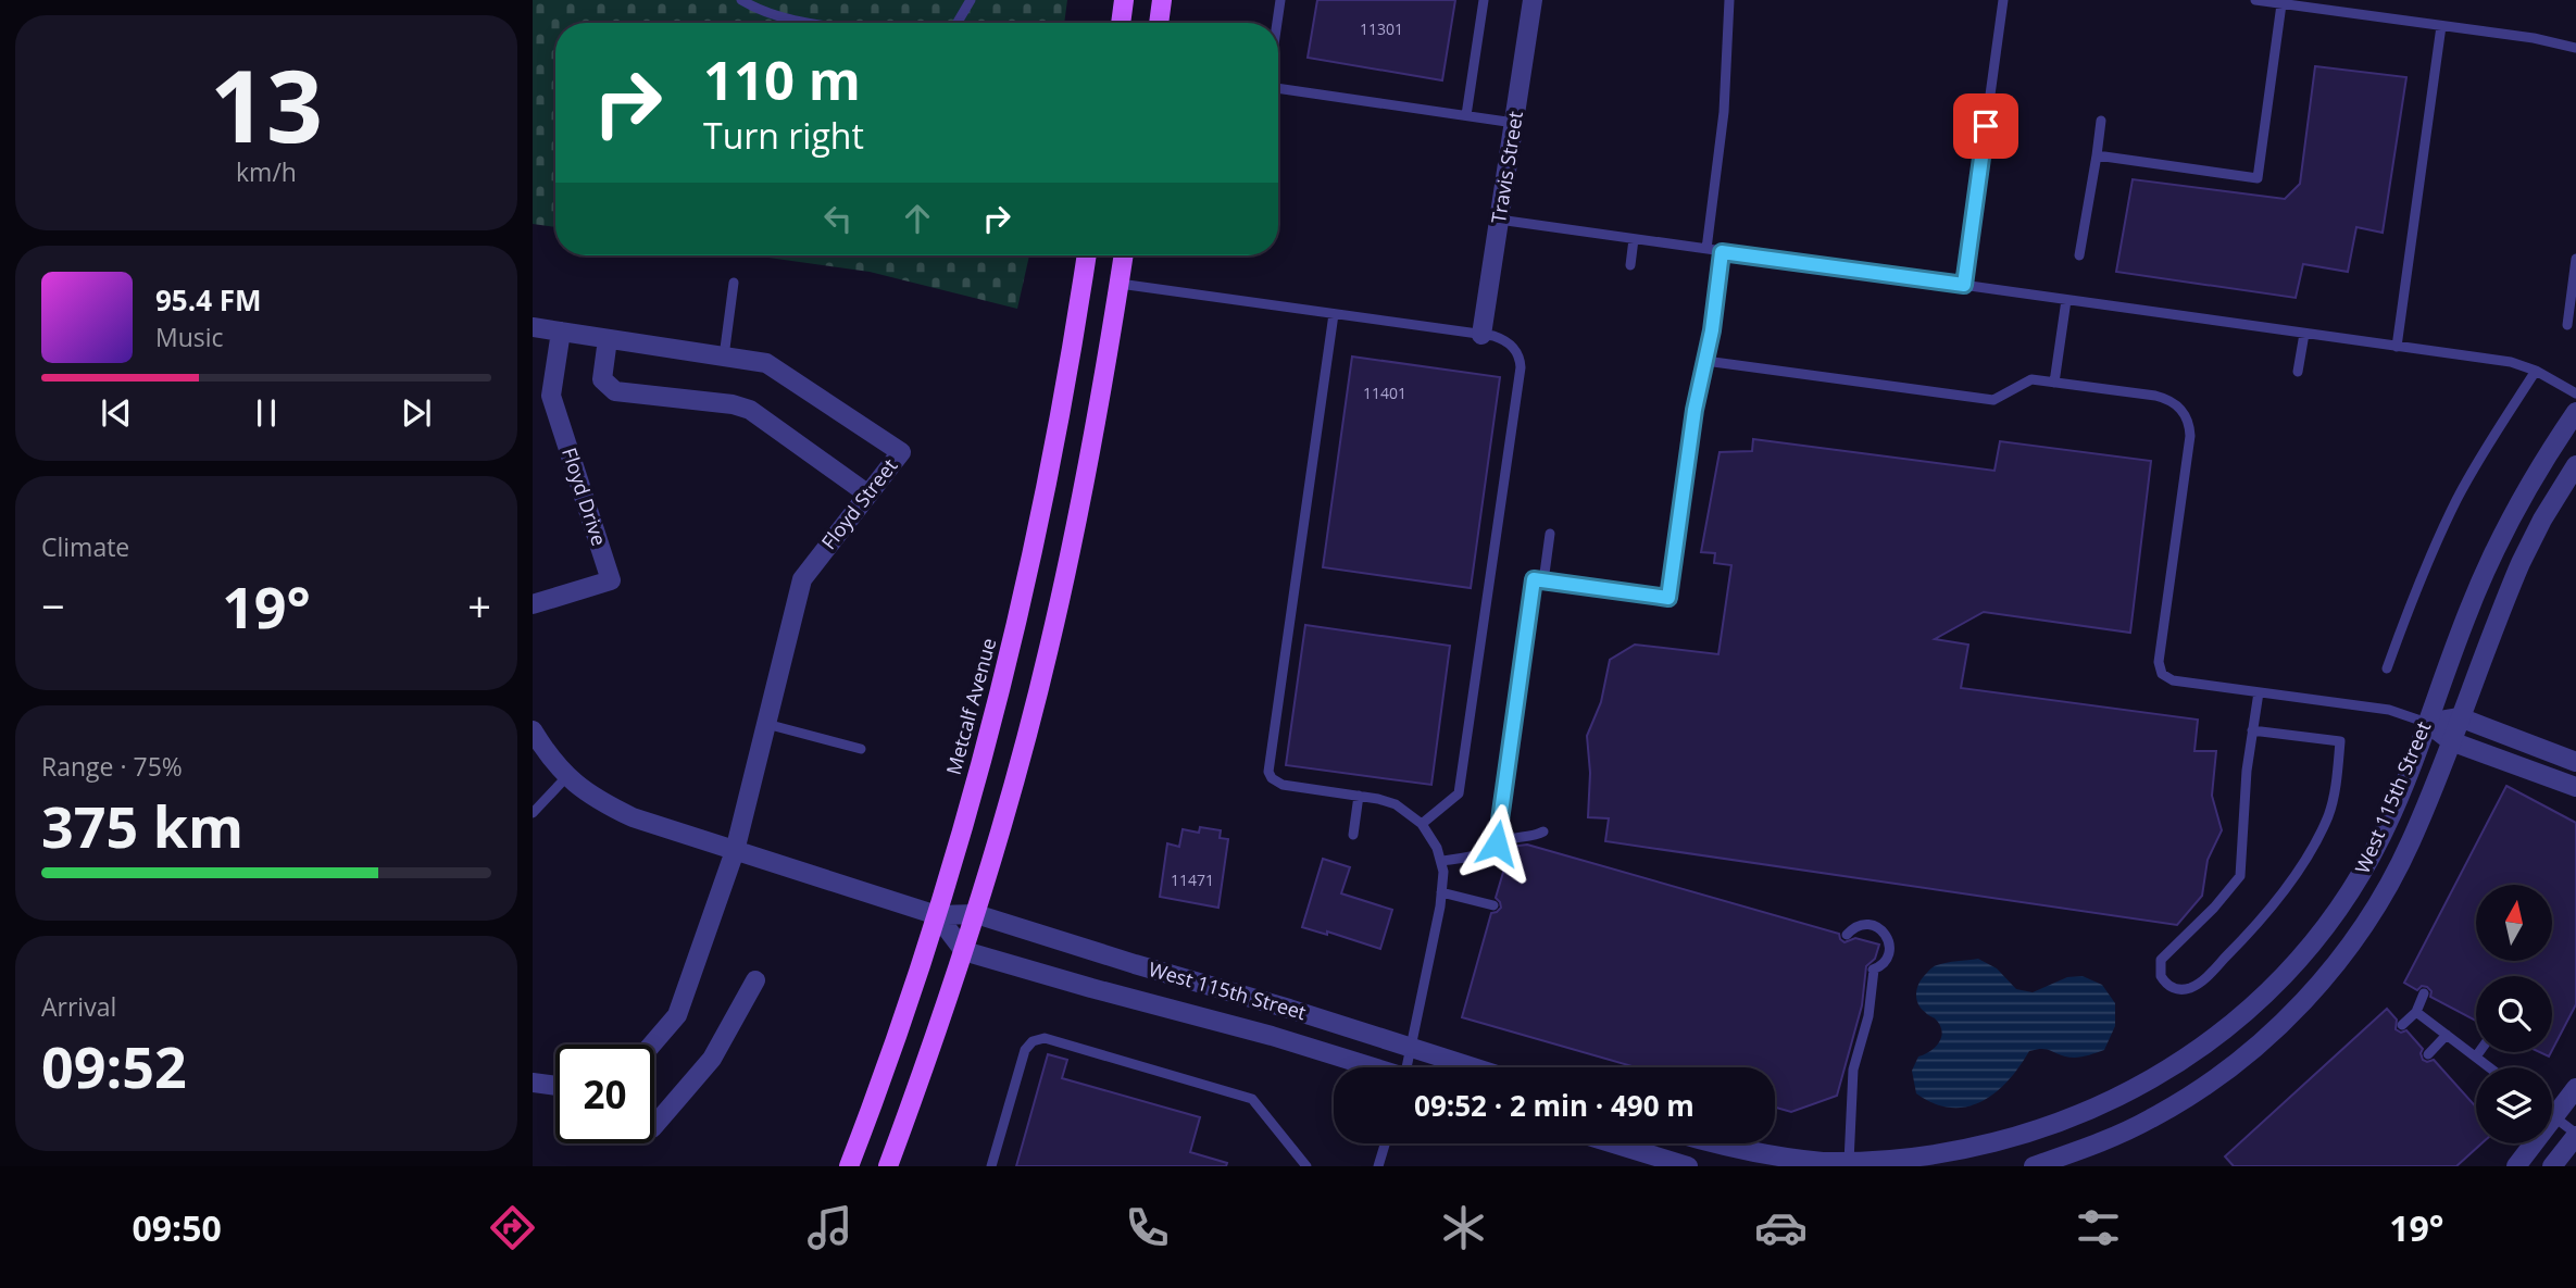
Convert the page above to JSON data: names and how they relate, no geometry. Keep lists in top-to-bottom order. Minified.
{"streets":{"main road":["Metcalf Avenue"],"street":["Travis Street","Floyd Drive","Floyd Street","West 115th Street"]},"crossings":[["Floyd Drive","Floyd Street"],["Floyd Street","West 115th Street"],["Metcalf Avenue","West 115th Street"]],"house_numbers":["11301","11401","11471"],"north":"top","page":{"tile":[["13","km/h"],"Climate",["Range · 75%","375 km"],["Arrival","09:52"]],"turn":["110 m","Turn right"],"song":["95.4 FM","Music"],"heat":["−","19°","+"],"limit":"20","trip":"09:52 · 2 min · 490 m","tabs":["09:50","19°"]}}
